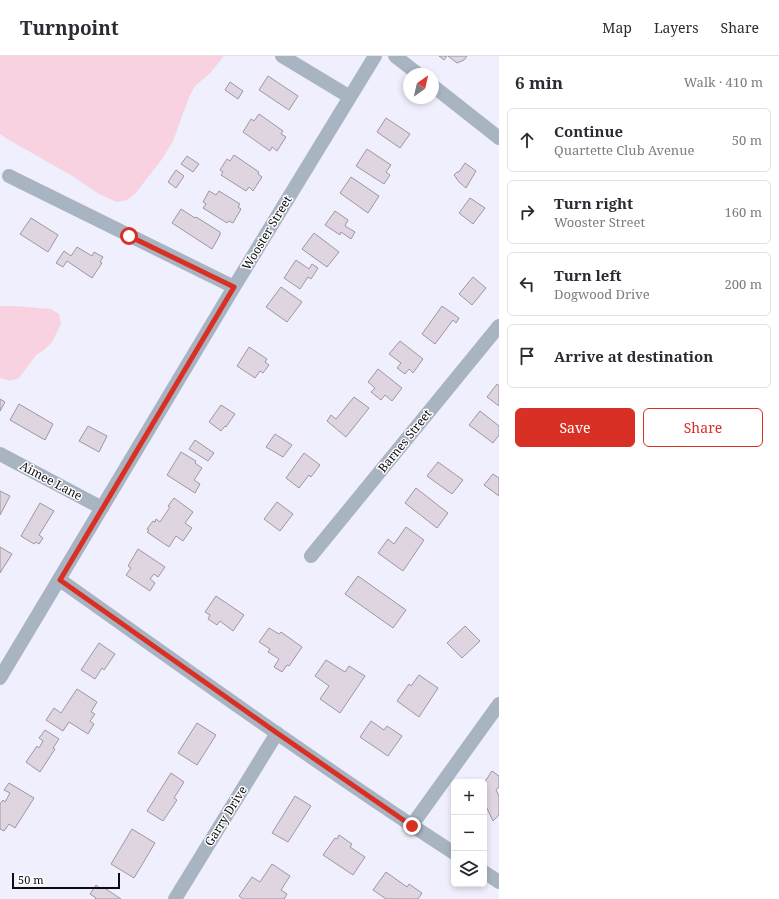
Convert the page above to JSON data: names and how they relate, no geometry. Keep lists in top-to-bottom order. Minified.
{"streets":{"street":["Wooster Street","Barnes Street","Aimee Lane","Garry Drive"]},"crossings":[["Wooster Street","Aimee Lane"]],"scale_bar":"50 m","north":"top right","page":{"header":"Turnpoint","nav":["Map","Layers","Share"],"heading":["6 min","Walk · 410 m"],"list":[["Continue","Quartette Club Avenue","50 m"],["Turn right","Wooster Street","160 m"],["Turn left","Dogwood Drive","200 m"],"Arrive at destination"],"buttons":["Save","Share"],"map_buttons":["+","−"],"scale":"50 m"}}
